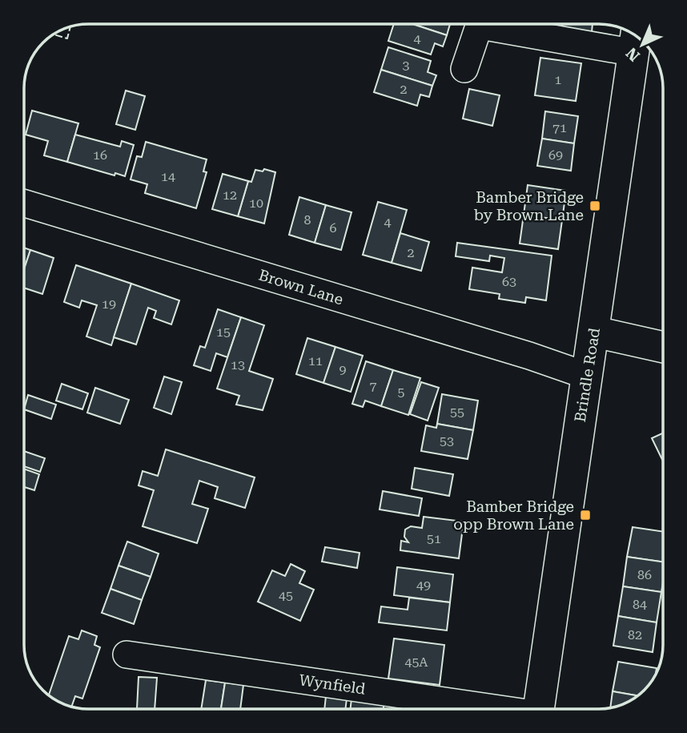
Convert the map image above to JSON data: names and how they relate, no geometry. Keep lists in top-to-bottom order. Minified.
{"streets":{"street":["Brown Lane","Brindle Road","Wynfield"]},"crossings":[["Brown Lane","Brindle Road"]],"places":{"transit":["Bamber Bridge by Brown Lane","Bamber Bridge opp Brown Lane"]},"house_numbers":["4","3","1","2","71","16","69","14","12","10","8","4","6","2","63","19","15","11","13","9","7","5","55","53","51","86","49","45","84","82","45A"],"north":"bottom left"}
